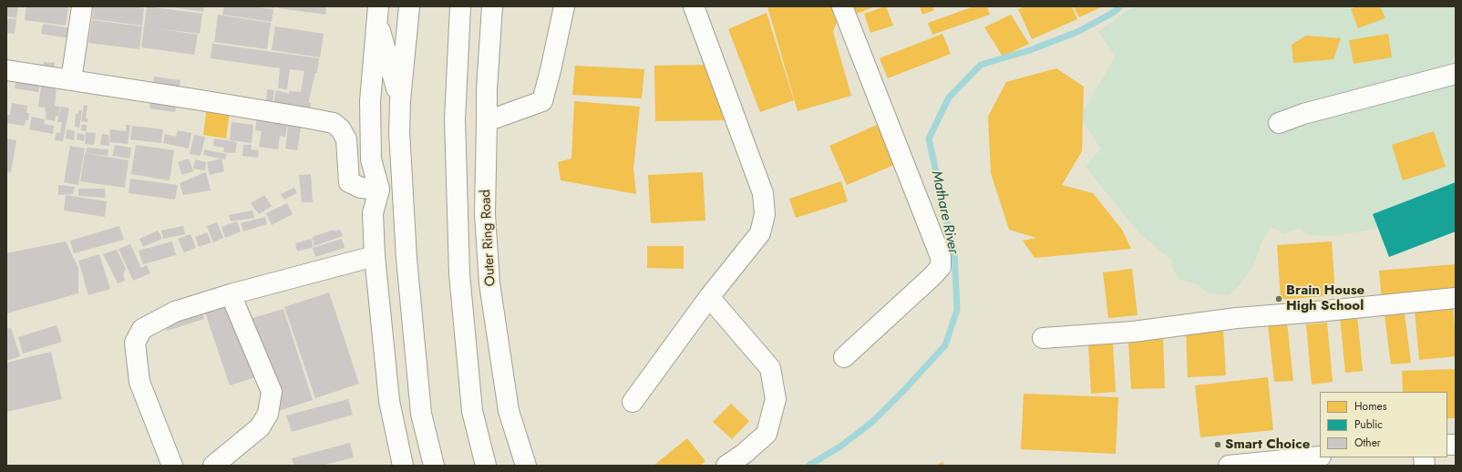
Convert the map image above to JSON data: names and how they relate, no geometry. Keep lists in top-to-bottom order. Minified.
{"streets":{"street":["Outer Ring Road"]},"water":["Mathare River"],"places":["Brain House High School","Smart Choice"],"legend":["Homes","Public","Other"]}
